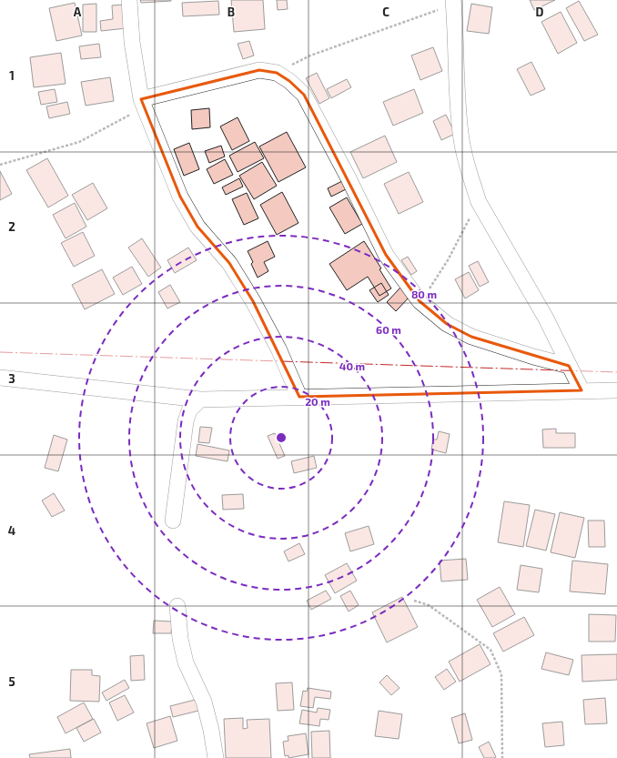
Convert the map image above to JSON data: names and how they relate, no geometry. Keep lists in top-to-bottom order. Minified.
{"grid":{"columns":["A","B","C","D"],"rows":["1","2","3","4","5"]},"rings":["80 m","60 m","40 m","20 m"]}
